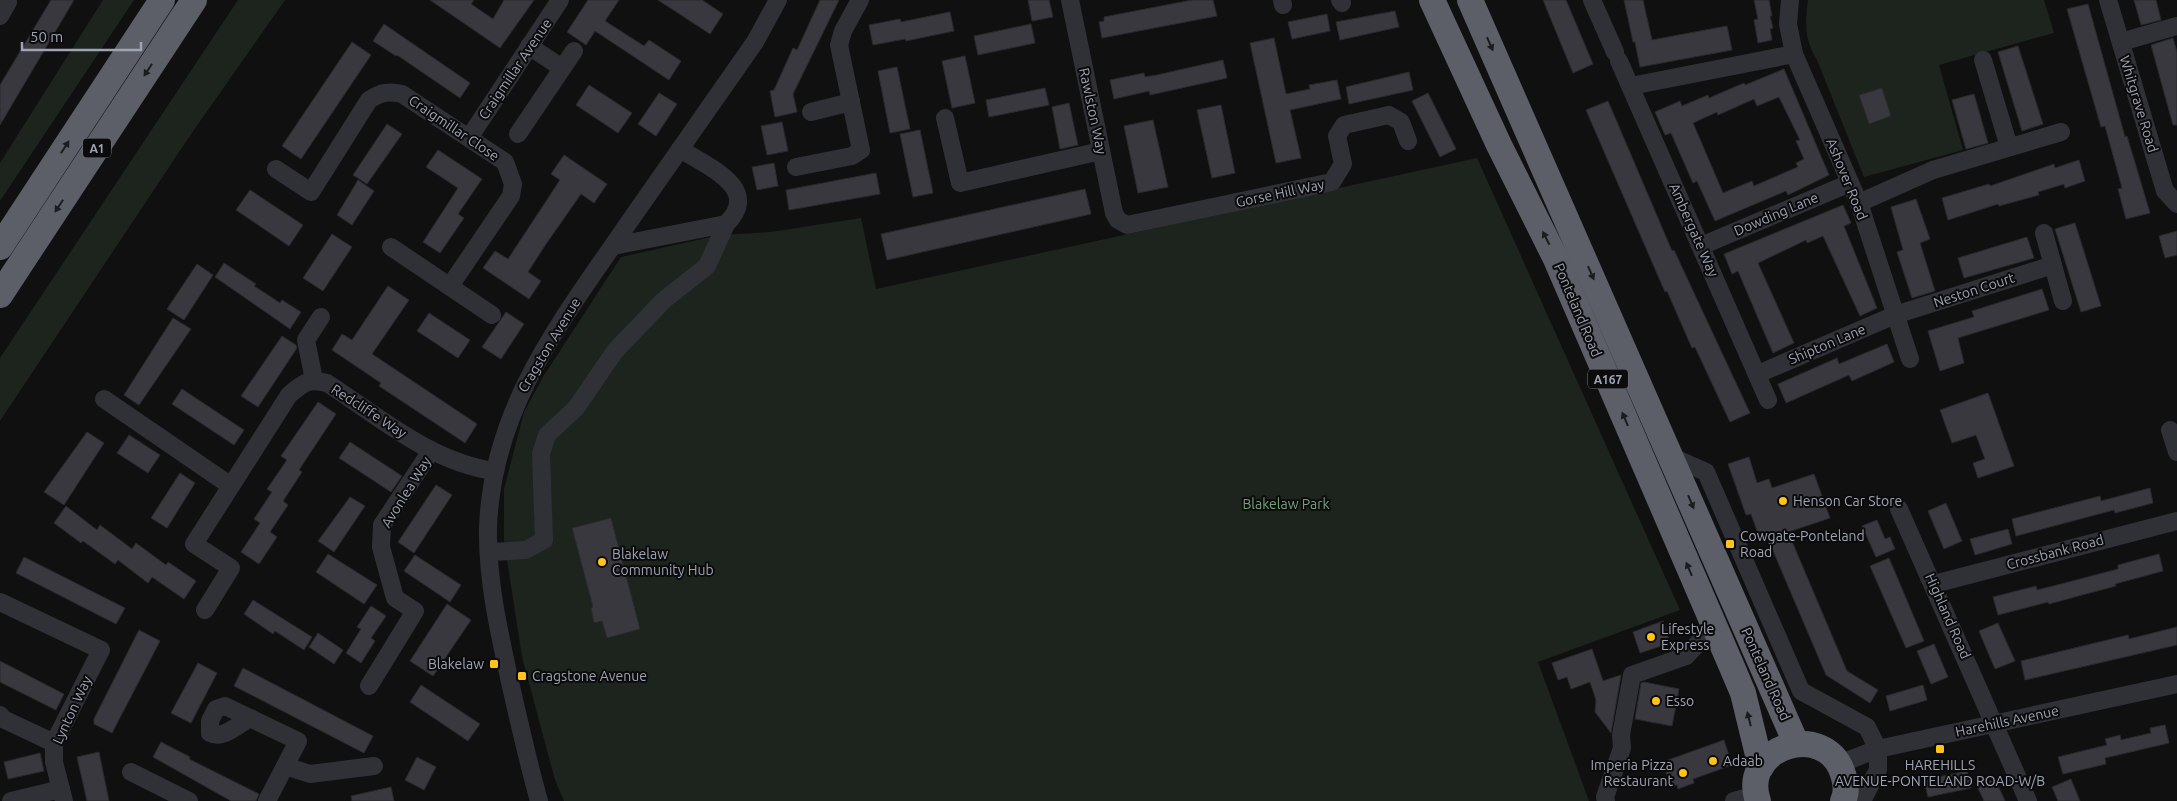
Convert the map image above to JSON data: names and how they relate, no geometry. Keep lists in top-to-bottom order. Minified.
{"streets":{"highway":["A1","Ponteland Road","A167"],"street":["Craigmillar Avenue","Whitgrave Road","Rawlston Way","Craigmillar Close","Ashover Road","Gorse Hill Way","Dowding Lane","Ambergate Way","Neston Court","Shipton Lane","Cragston Avenue","Redcliffe Way","Avonlea Way","Crossbank Road","Highland Road","Lynton Way","Harehills Avenue"]},"crossings":[["Craigmillar Avenue","Craigmillar Close"],["Rawlston Way","Gorse Hill Way"],["Ashover Road","Dowding Lane"],["Ashover Road","Neston Court"],["Ashover Road","Shipton Lane"],["Dowding Lane","Ambergate Way"],["Ambergate Way","Shipton Lane"],["Neston Court","Shipton Lane"],["Cragston Avenue","Redcliffe Way"],["Redcliffe Way","Avonlea Way"],["Crossbank Road","Highland Road"],["Highland Road","Harehills Avenue"]],"parks":["Blakelaw Park"],"places":{"other":["Henson Car Store","Blakelaw Community Hub","Lifestyle Express","Esso","Adaab","Imperia Pizza Restaurant"],"transit":["Cowgate-Ponteland Road","Blakelaw","Cragstone Avenue","HAREHILLS AVENUE-PONTELAND ROAD-W/B"]},"scale_bar":"50 m"}
